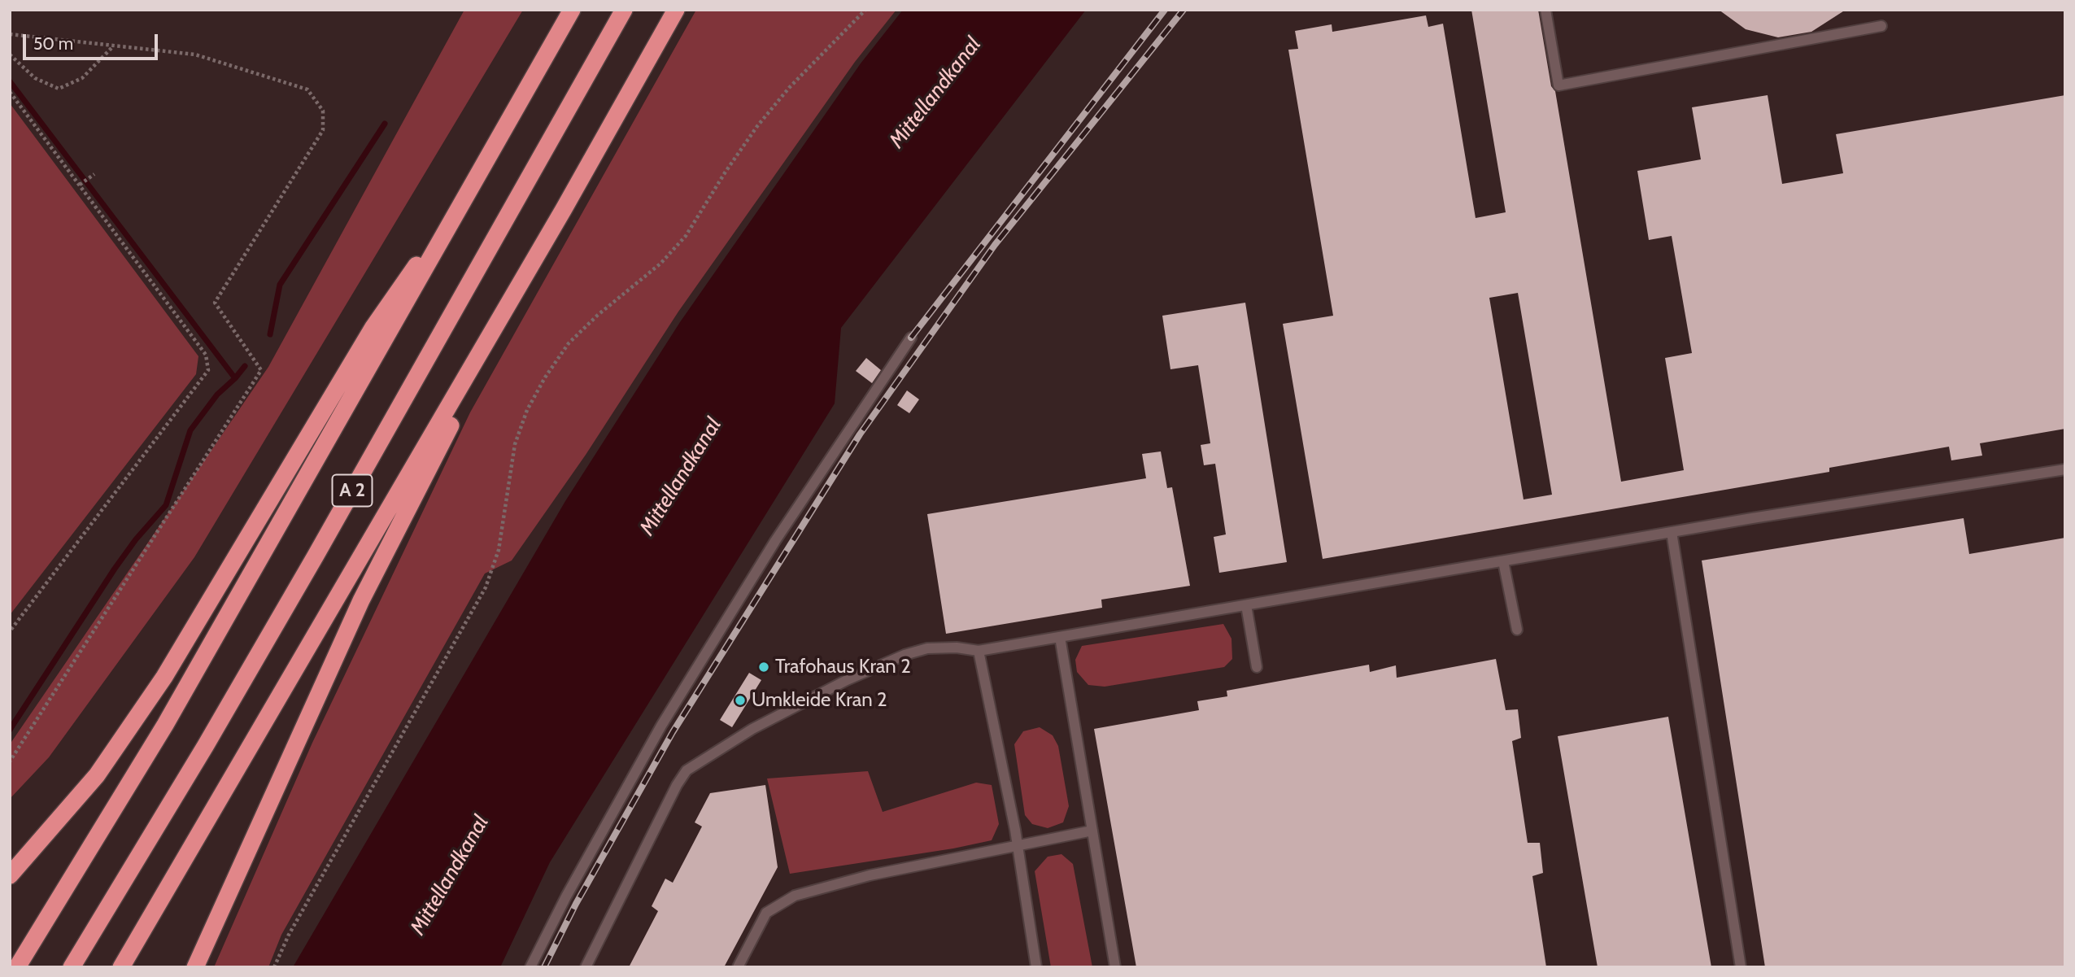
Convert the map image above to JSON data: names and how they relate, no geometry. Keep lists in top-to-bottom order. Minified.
{"streets":{"highway":["A 2"]},"water":["Mittellandkanal"],"places":["Trafohaus Kran 2","Umkleide Kran 2"],"scale_bar":"50 m"}
